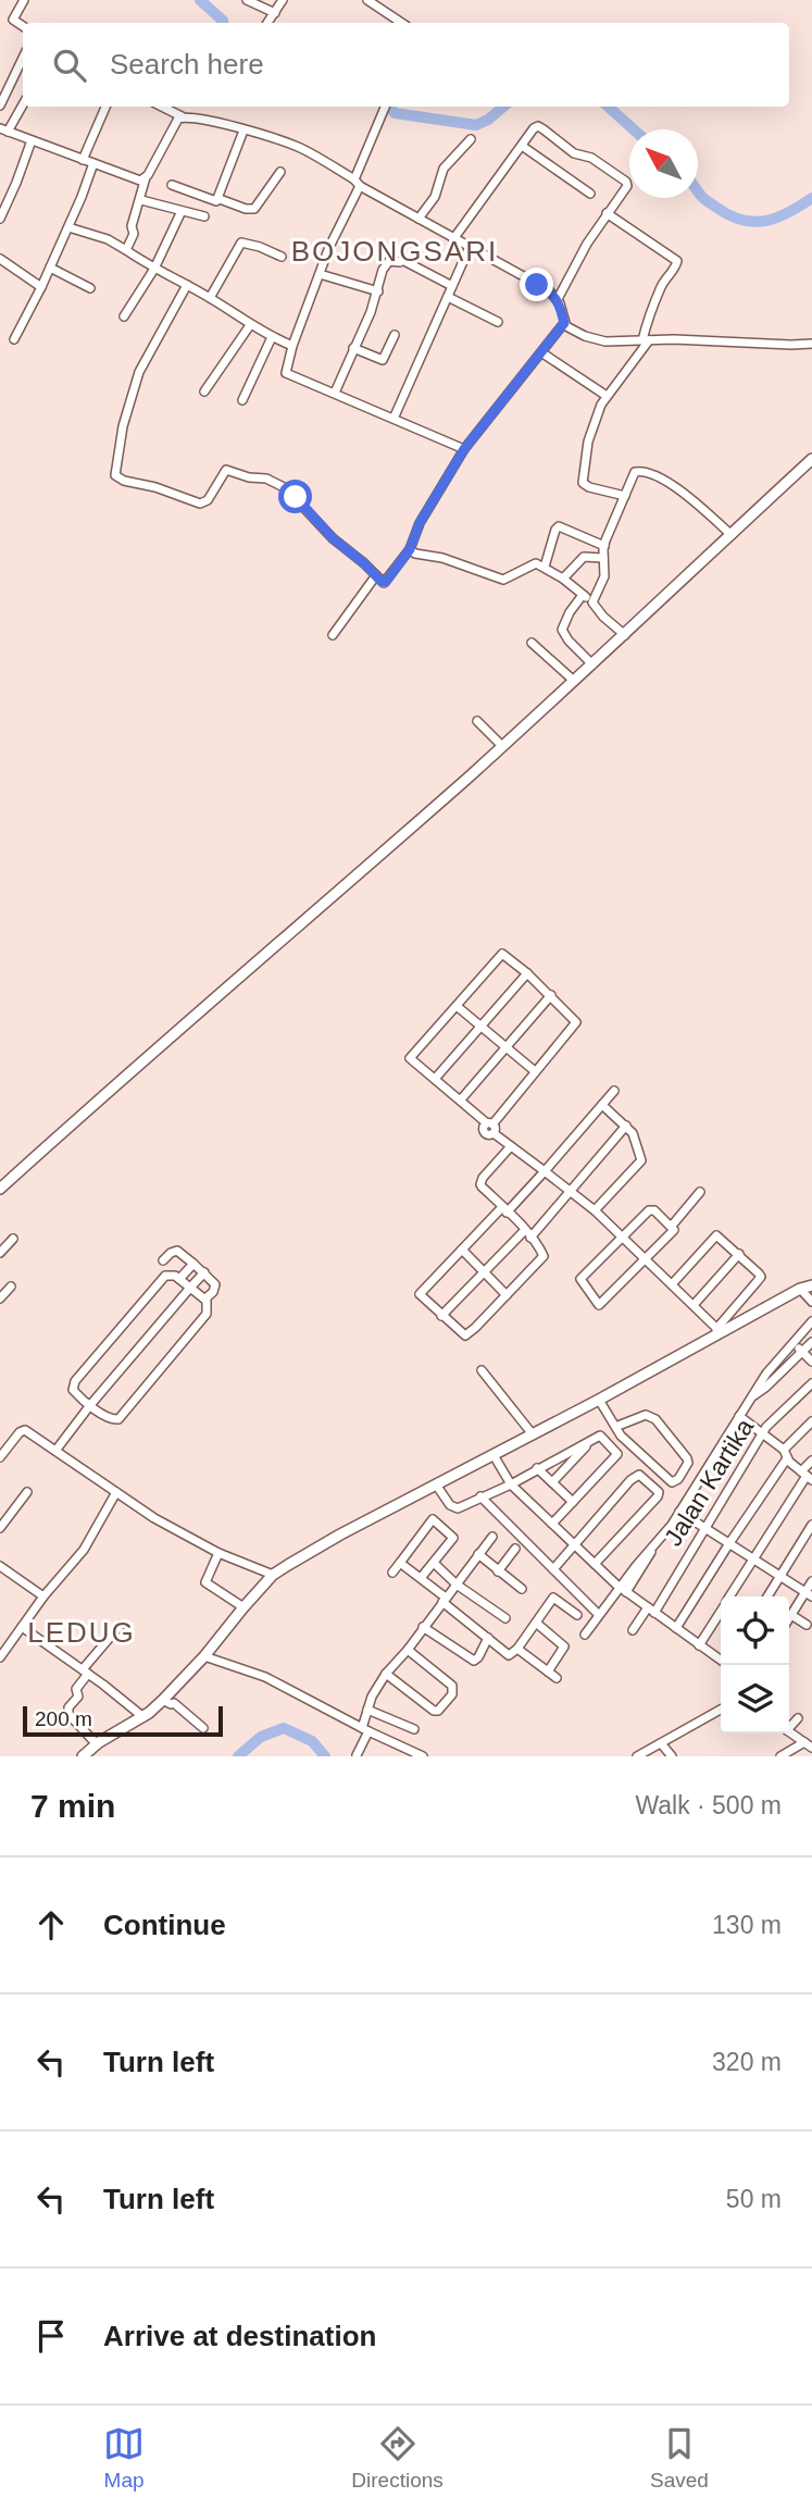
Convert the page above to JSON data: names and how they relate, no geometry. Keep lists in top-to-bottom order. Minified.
{"streets":{"street":["Jalan Kartika"]},"districts":["BOJONGSARI","LEDUG"],"scale_bar":"200 m","north":"top left","page":{"search":"Search here","scale":"200 m","heading":["7 min","Walk · 500 m"],"list":[["Continue","130 m"],["Turn left","320 m"],["Turn left","50 m"],"Arrive at destination"],"nav":["Map","Directions","Saved"]}}
